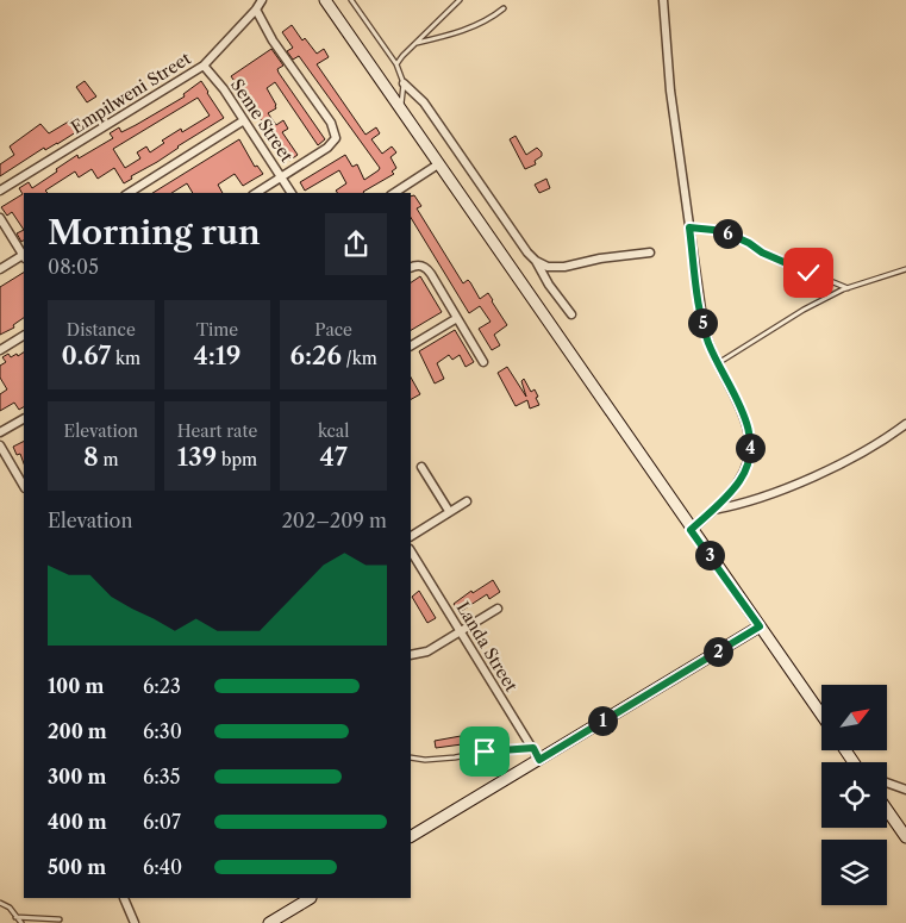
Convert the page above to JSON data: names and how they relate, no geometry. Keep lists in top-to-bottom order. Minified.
{"streets":{"street":["Empilweni Street","Seme Street","Landa Street"]},"crossings":[["Empilweni Street","Seme Street"]],"north":"top right","page":{"heading":["Morning run","08:05"],"pins":["6","5","4","3","2","1"],"stats":[["Distance","0.67 km"],["Time","4:19"],["Pace","6:26 /km"],["Elevation","8 m"],["Heart rate","139 bpm"],["kcal","47"]],"chart":["Elevation","202–209 m"],"list":[{"name":"100 m","note":"6:23"},{"name":"200 m","note":"6:30"},{"name":"300 m","note":"6:35"},{"name":"400 m","note":"6:07"},{"name":"500 m","note":"6:40"}]}}
